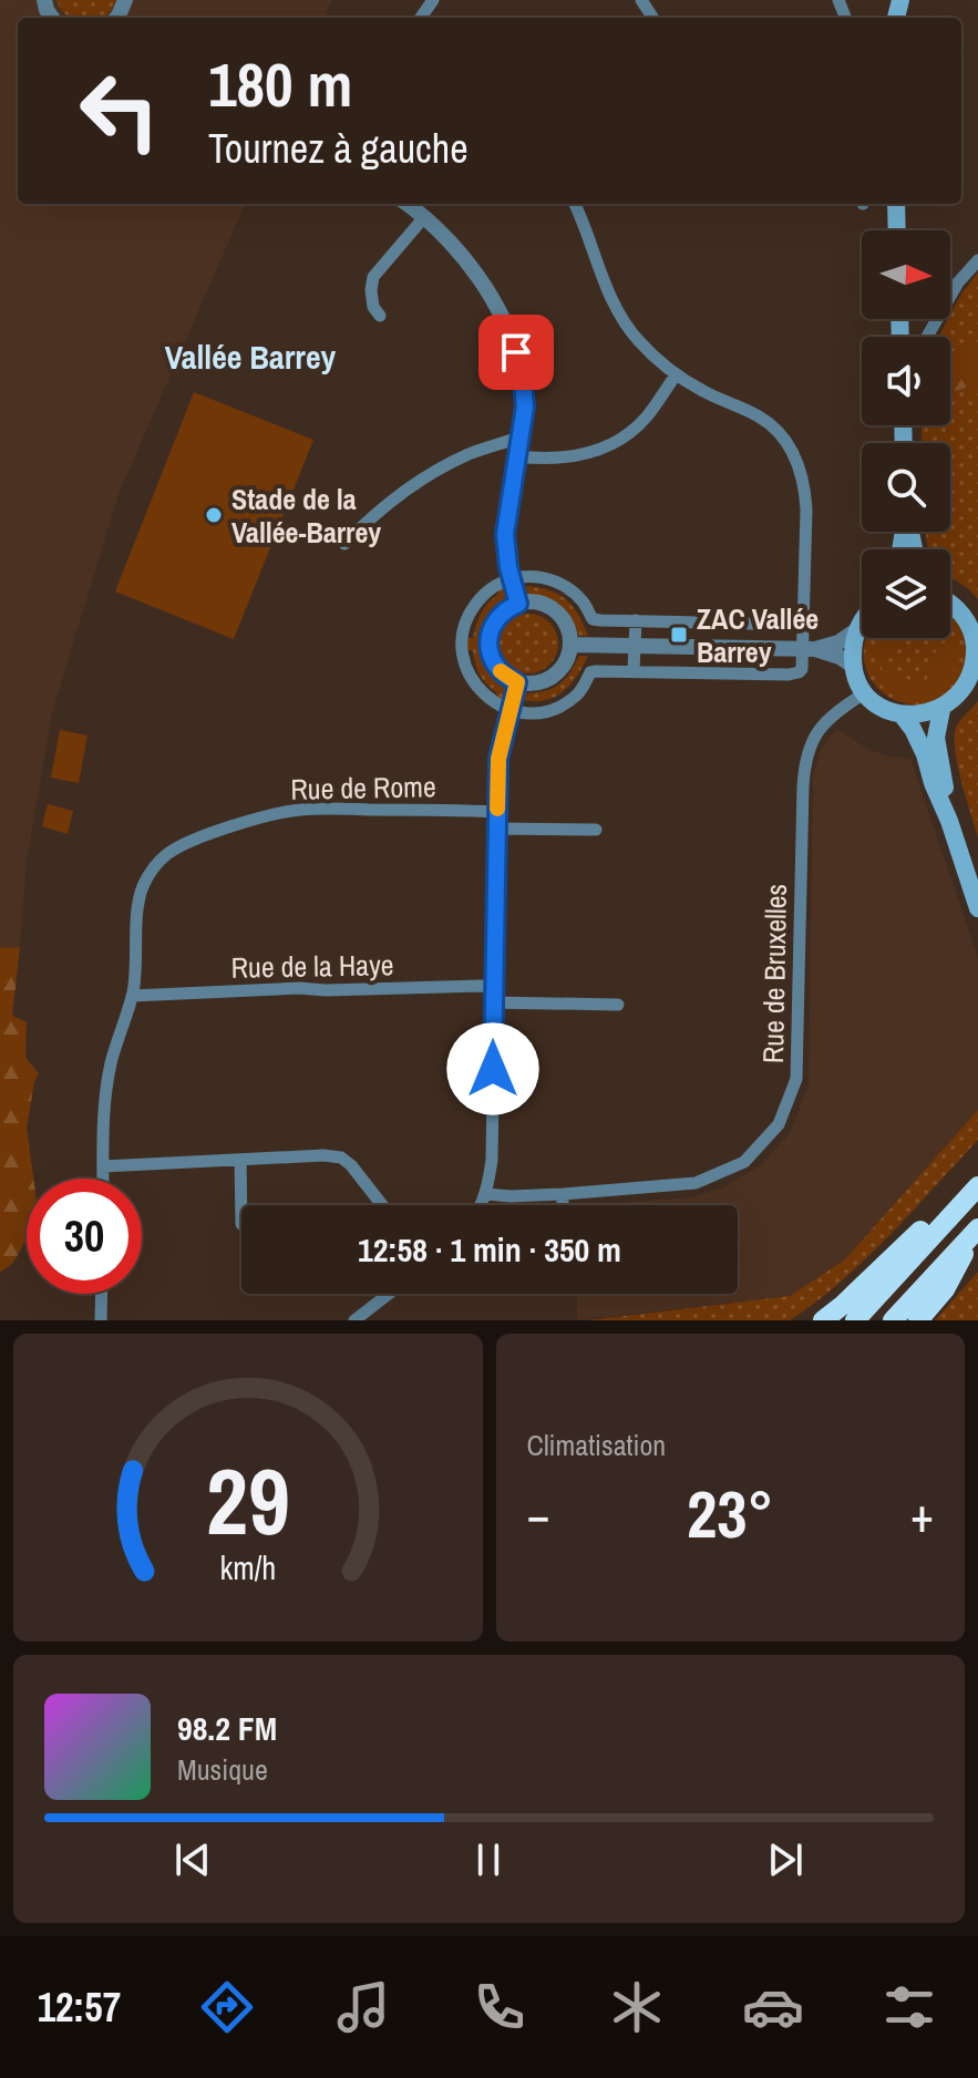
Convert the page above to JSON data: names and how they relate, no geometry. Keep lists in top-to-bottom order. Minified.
{"streets":{"street":["Rue de Rome","Rue de la Haye","Rue de Bruxelles"]},"crossings":[["Rue de Rome","Rue de la Haye"]],"districts":["Vallée Barrey"],"places":{"other":["Stade de la Vallée-Barrey"],"transit":["ZAC Vallée Barrey"]},"north":"right","page":{"turn":["180 m","Tournez à gauche"],"limit":"30","trip":"12:58 · 1 min · 350 m","tile":"Climatisation","heat":["−","23°","+"],"song":["98.2 FM","Musique"],"tabs":"12:57","gauge":["29","km/h"]}}
